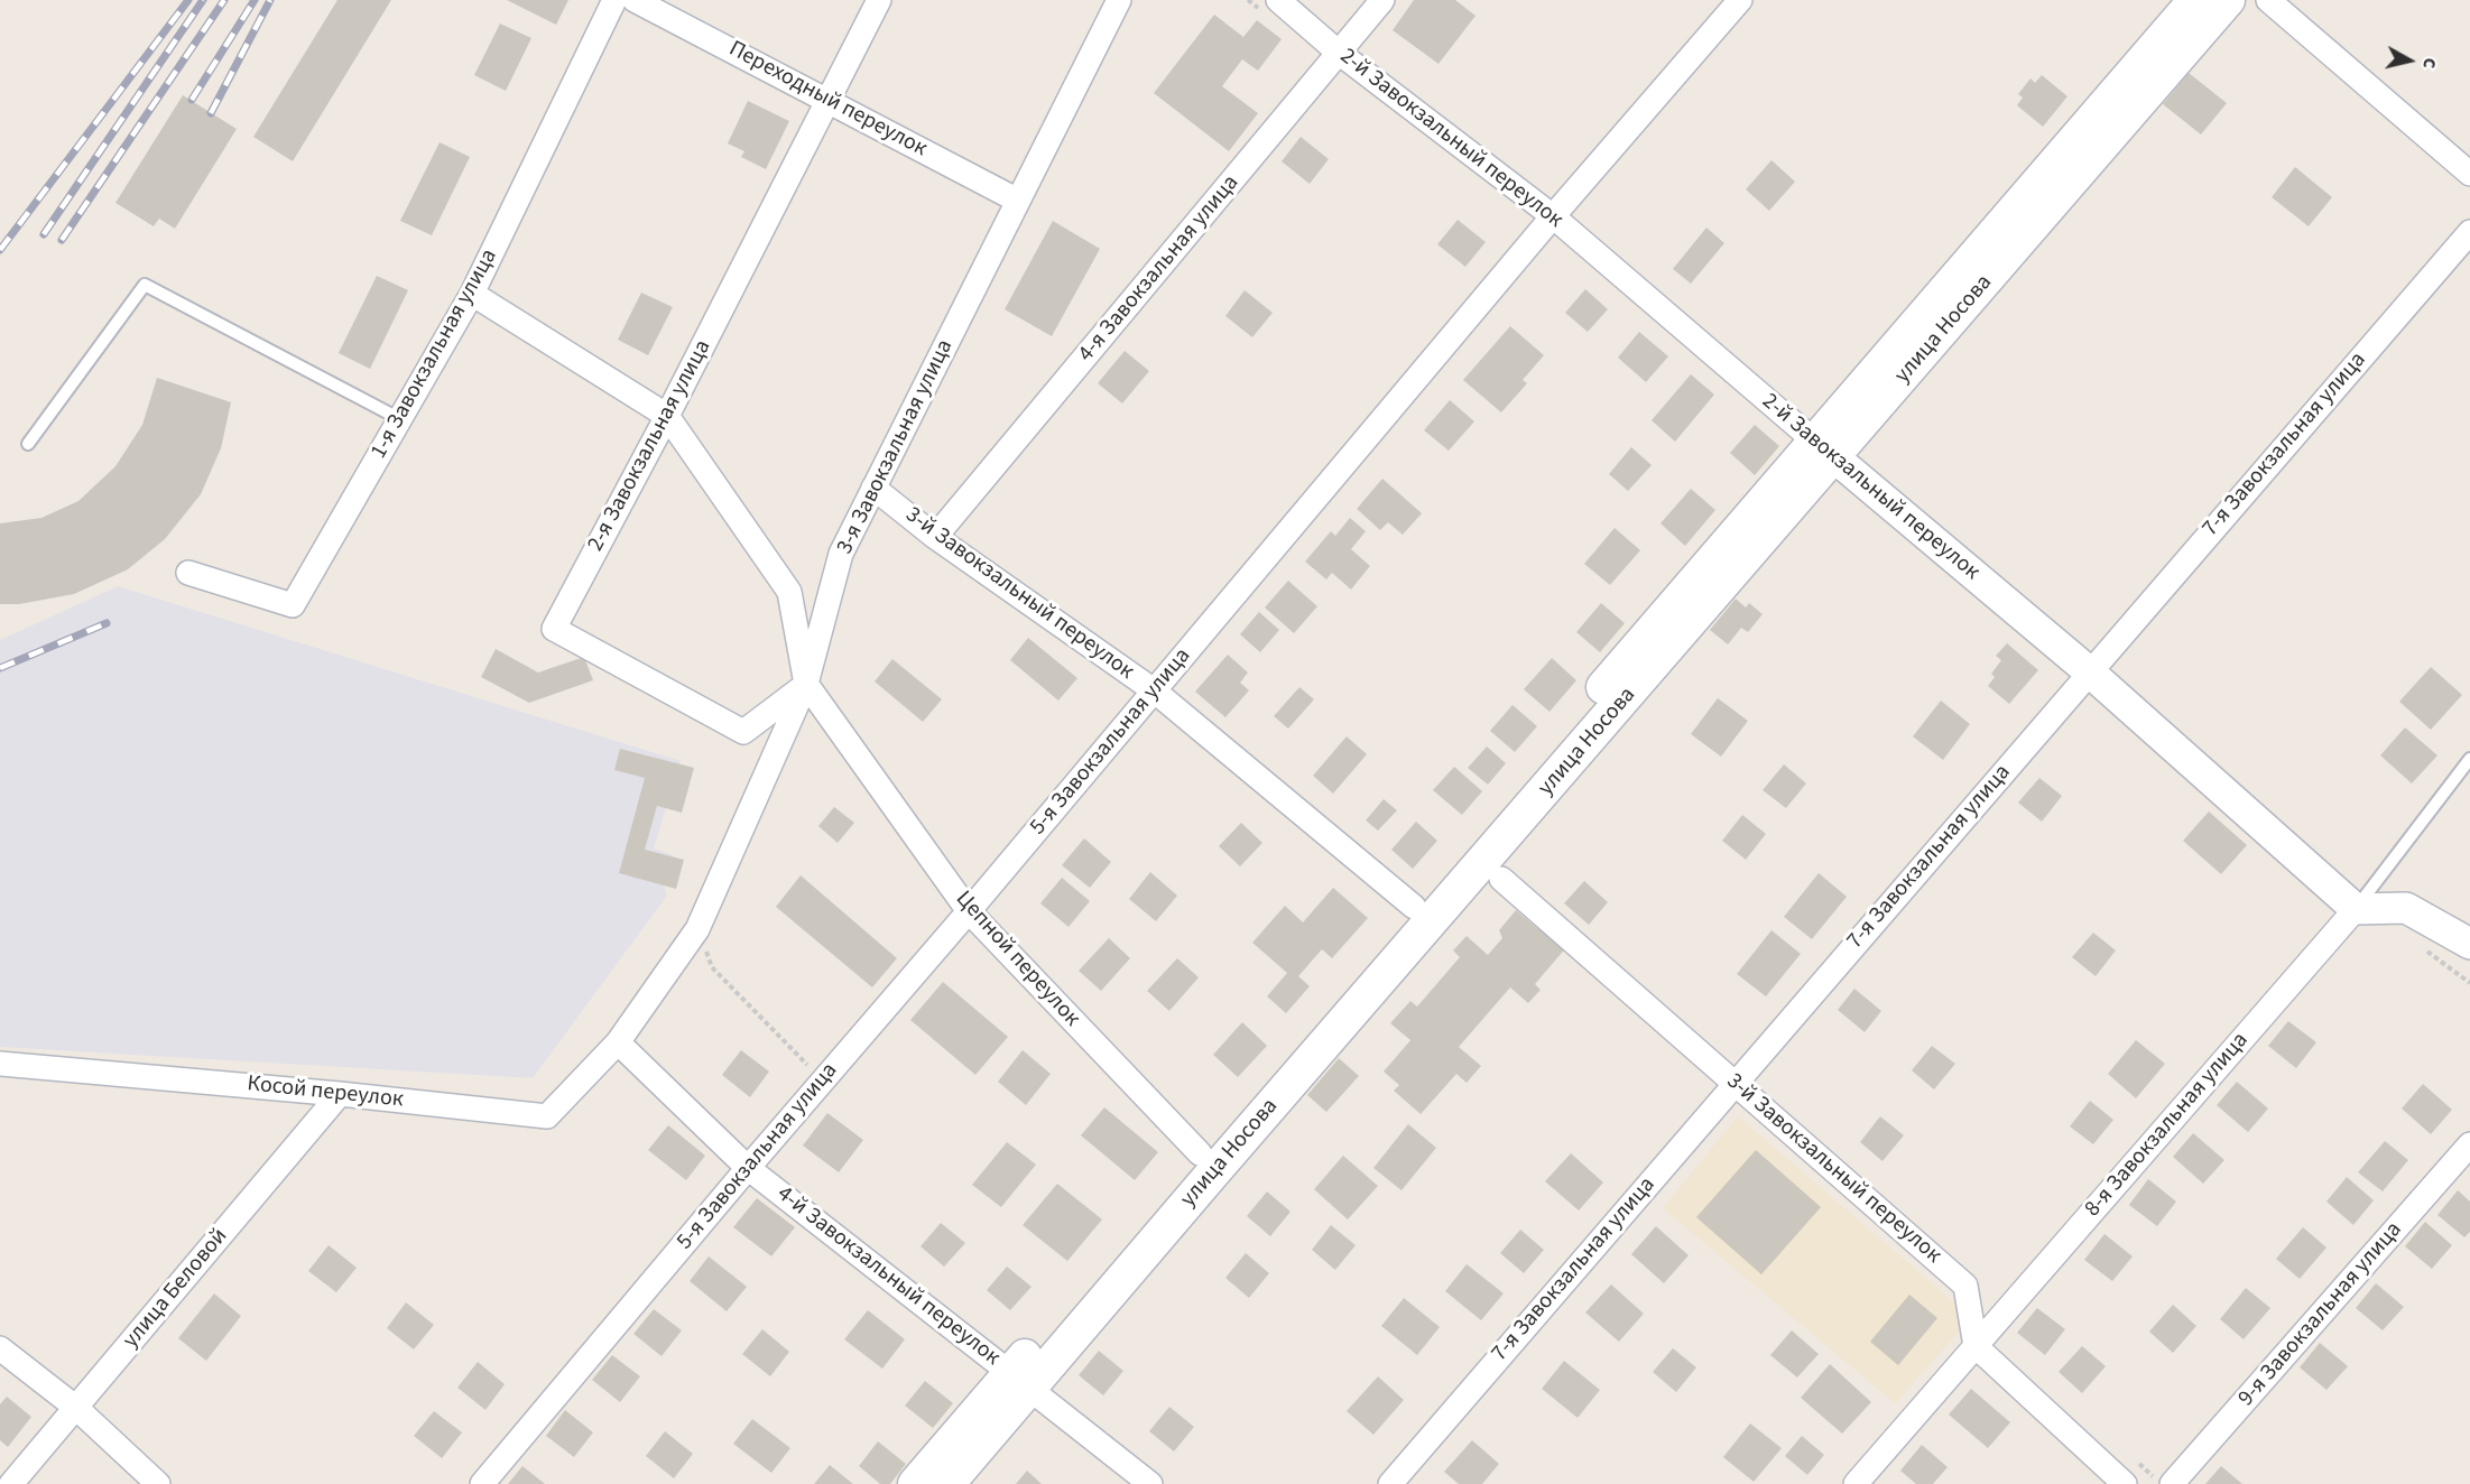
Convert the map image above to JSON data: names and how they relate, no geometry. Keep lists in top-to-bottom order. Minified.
{"streets":{"main road":["улица Носова"],"street":["Переходный переулок","2-й Завокзальный переулок","4-я Завокзальная улица","1-я Завокзальная улица","7-я Завокзальная улица","2-я Завокзальная улица","3-я Завокзальная улица","3-й Завокзальный переулок","5-я Завокзальная улица","Цепной переулок","Косой переулок","8-я Завокзальная улица","4-й Завокзальный переулок","улица Беловой","9-я Завокзальная улица"]},"crossings":[["Переходный переулок","2-я Завокзальная улица"],["Переходный переулок","3-я Завокзальная улица"],["2-й Завокзальный переулок","4-я Завокзальная улица"],["2-й Завокзальный переулок","улица Носова"],["2-й Завокзальный переулок","7-я Завокзальная улица"],["2-й Завокзальный переулок","5-я Завокзальная улица"],["2-й Завокзальный переулок","8-я Завокзальная улица"],["4-я Завокзальная улица","3-й Завокзальный переулок"],["улица Носова","3-й Завокзальный переулок"],["улица Носова","Цепной переулок"],["улица Носова","4-й Завокзальный переулок"],["7-я Завокзальная улица","3-й Завокзальный переулок"],["2-я Завокзальная улица","3-я Завокзальная улица"],["2-я Завокзальная улица","Цепной переулок"],["3-я Завокзальная улица","3-й Завокзальный переулок"],["3-я Завокзальная улица","Цепной переулок"],["3-я Завокзальная улица","Косой переулок"],["3-я Завокзальная улица","4-й Завокзальный переулок"],["3-й Завокзальный переулок","5-я Завокзальная улица"],["3-й Завокзальный переулок","8-я Завокзальная улица"],["5-я Завокзальная улица","Цепной переулок"],["5-я Завокзальная улица","4-й Завокзальный переулок"],["Косой переулок","4-й Завокзальный переулок"],["Косой переулок","улица Беловой"]],"north":"right"}
